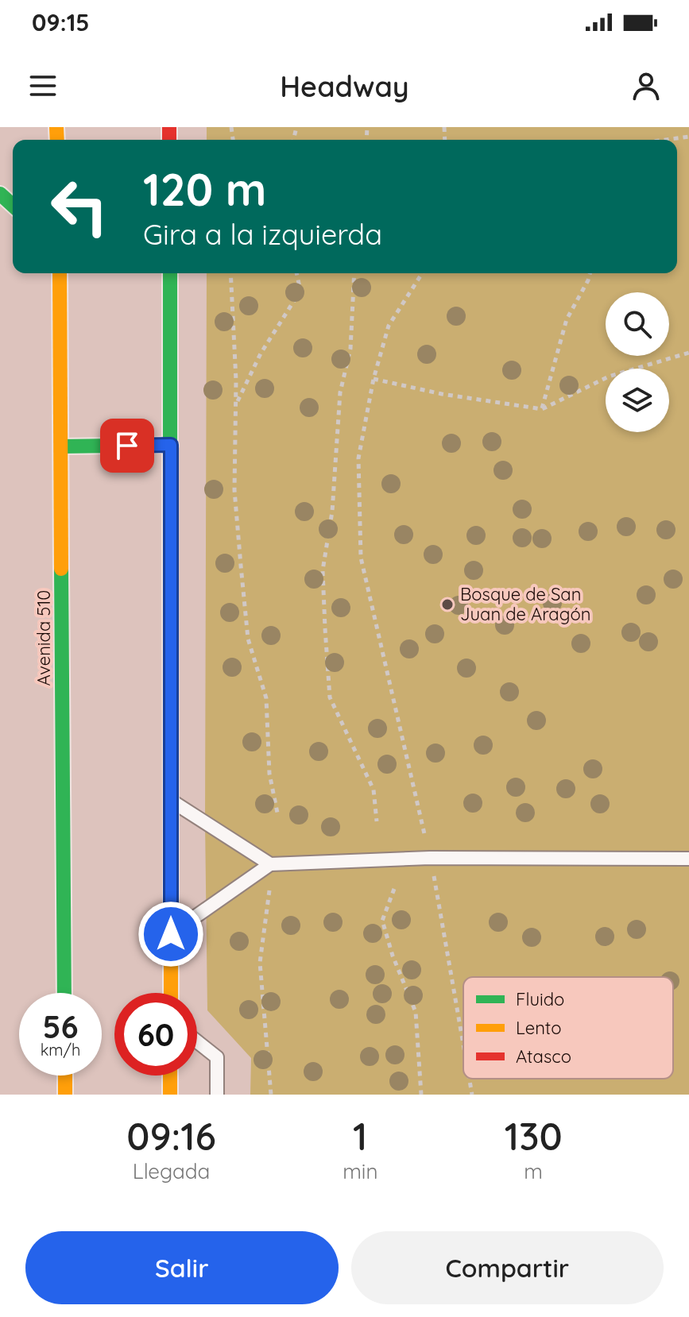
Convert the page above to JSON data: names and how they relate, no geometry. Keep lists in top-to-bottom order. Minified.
{"streets":{"main road":["Avenida 510"]},"places":["Bosque de San Juan de Aragón"],"legend":["Fluido","Lento","Atasco"],"page":{"status":"09:15","header":"Headway","turn":["120 m","Gira a la izquierda"],"speed":"56 km/h","limit":"60","eta":["09:16","Llegada","1","min","130","m"],"buttons":["Salir","Compartir"]}}
